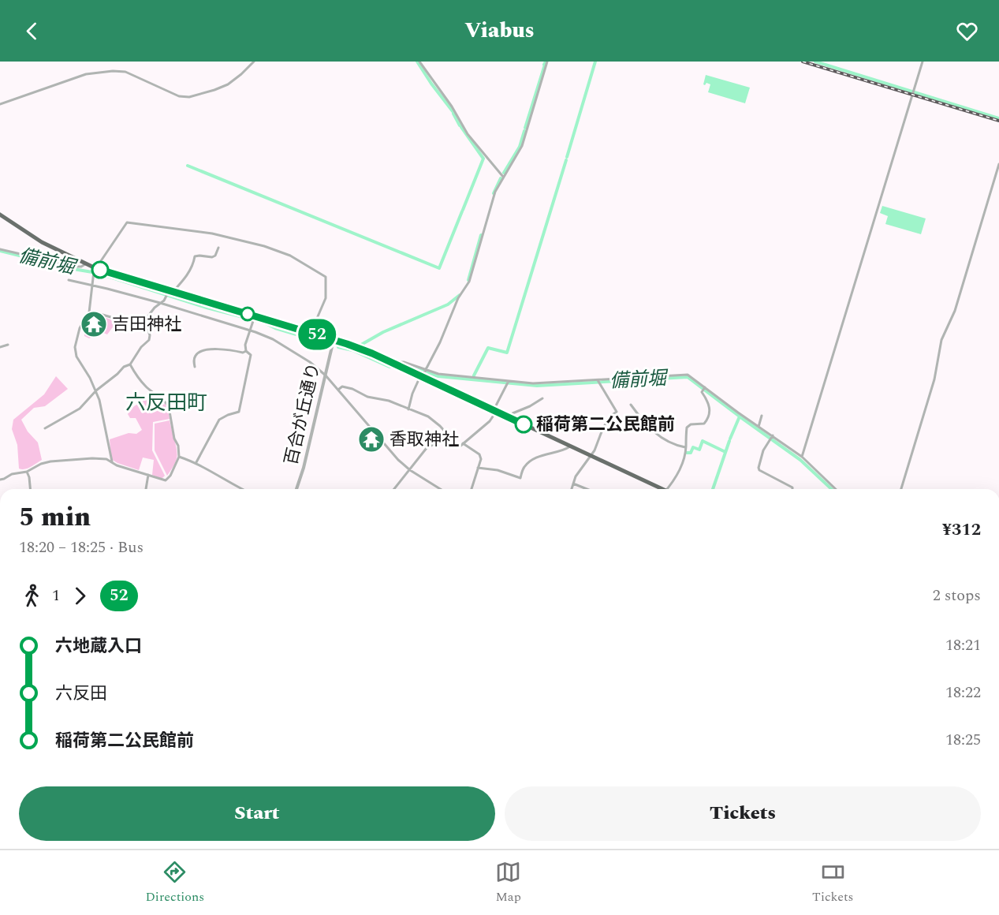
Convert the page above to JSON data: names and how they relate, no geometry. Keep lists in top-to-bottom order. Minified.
{"streets":{"street":["百合が丘通り"]},"districts":["六反田町"],"water":["備前堀"],"places":{"temple":["吉田神社","香取神社"],"other":["稲荷第二公民館前"]},"lines":["bus line 52"],"page":{"header":"Viabus","on_map":"52","heading":["5 min","18:20 – 18:25 · Bus","¥312"],"legs":["1","52","2 stops"],"list":[{"name":"六地蔵入口","value":"18:21"},{"name":"六反田","value":"18:22"},{"name":"稲荷第二公民館前","value":"18:25"}],"buttons":["Start","Tickets"],"tabs":["Directions","Map","Tickets"]}}
